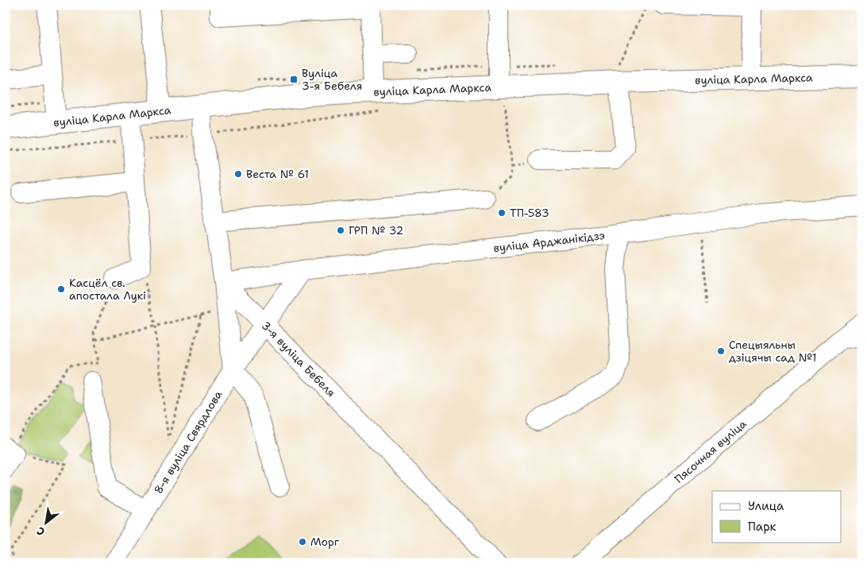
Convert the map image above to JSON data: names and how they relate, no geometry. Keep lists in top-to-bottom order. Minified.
{"streets":{"main road":["вуліца Карла Маркса"],"street":["вуліца Арджанікідзэ","3-я вуліца Бебеля","8-я вуліца Свярдлова","Пясочная вуліца"]},"crossings":[["вуліца Арджанікідзэ","3-я вуліца Бебеля"],["3-я вуліца Бебеля","8-я вуліца Свярдлова"]],"places":{"transit":["Вуліца 3-я Бебеля"],"other":["Веста № 61","ТП-583","ГРП № 32","Касцёл св. апостала Лукі","Спецыяльны дзіцячы сад №1","Морг"]},"legend":["Улица","Парк"],"north":"bottom left"}
